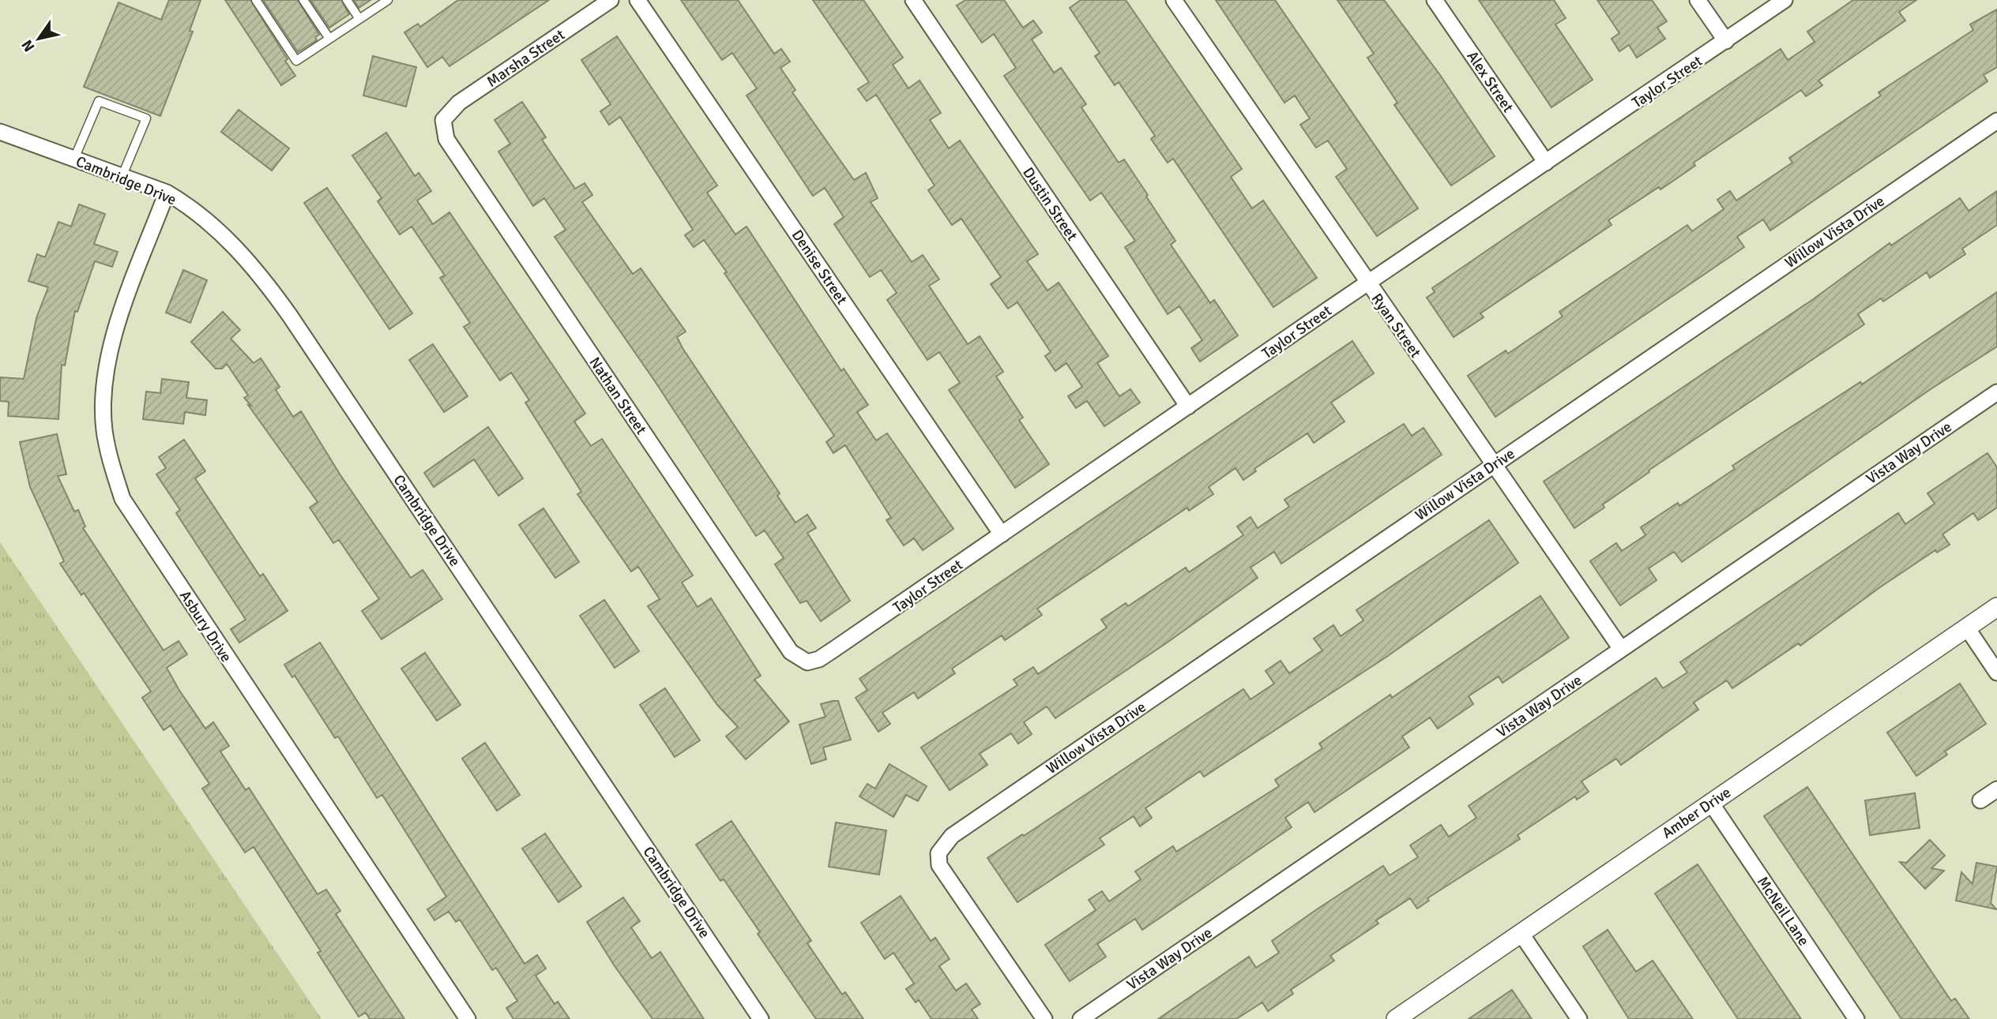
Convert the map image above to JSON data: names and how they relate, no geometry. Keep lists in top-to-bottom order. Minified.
{"streets":{"street":["Marsha Street","Alex Street","Taylor Street","Cambridge Drive","Dustin Street","Willow Vista Drive","Denise Street","Ryan Street","Nathan Street","Vista Way Drive","Asbury Drive","Amber Drive","McNeil Lane"]},"crossings":[["Marsha Street","Nathan Street"],["Alex Street","Taylor Street"],["Taylor Street","Dustin Street"],["Taylor Street","Denise Street"],["Taylor Street","Ryan Street"],["Taylor Street","Nathan Street"],["Cambridge Drive","Asbury Drive"],["Willow Vista Drive","Ryan Street"],["Ryan Street","Vista Way Drive"],["Amber Drive","McNeil Lane"]],"north":"bottom left"}
